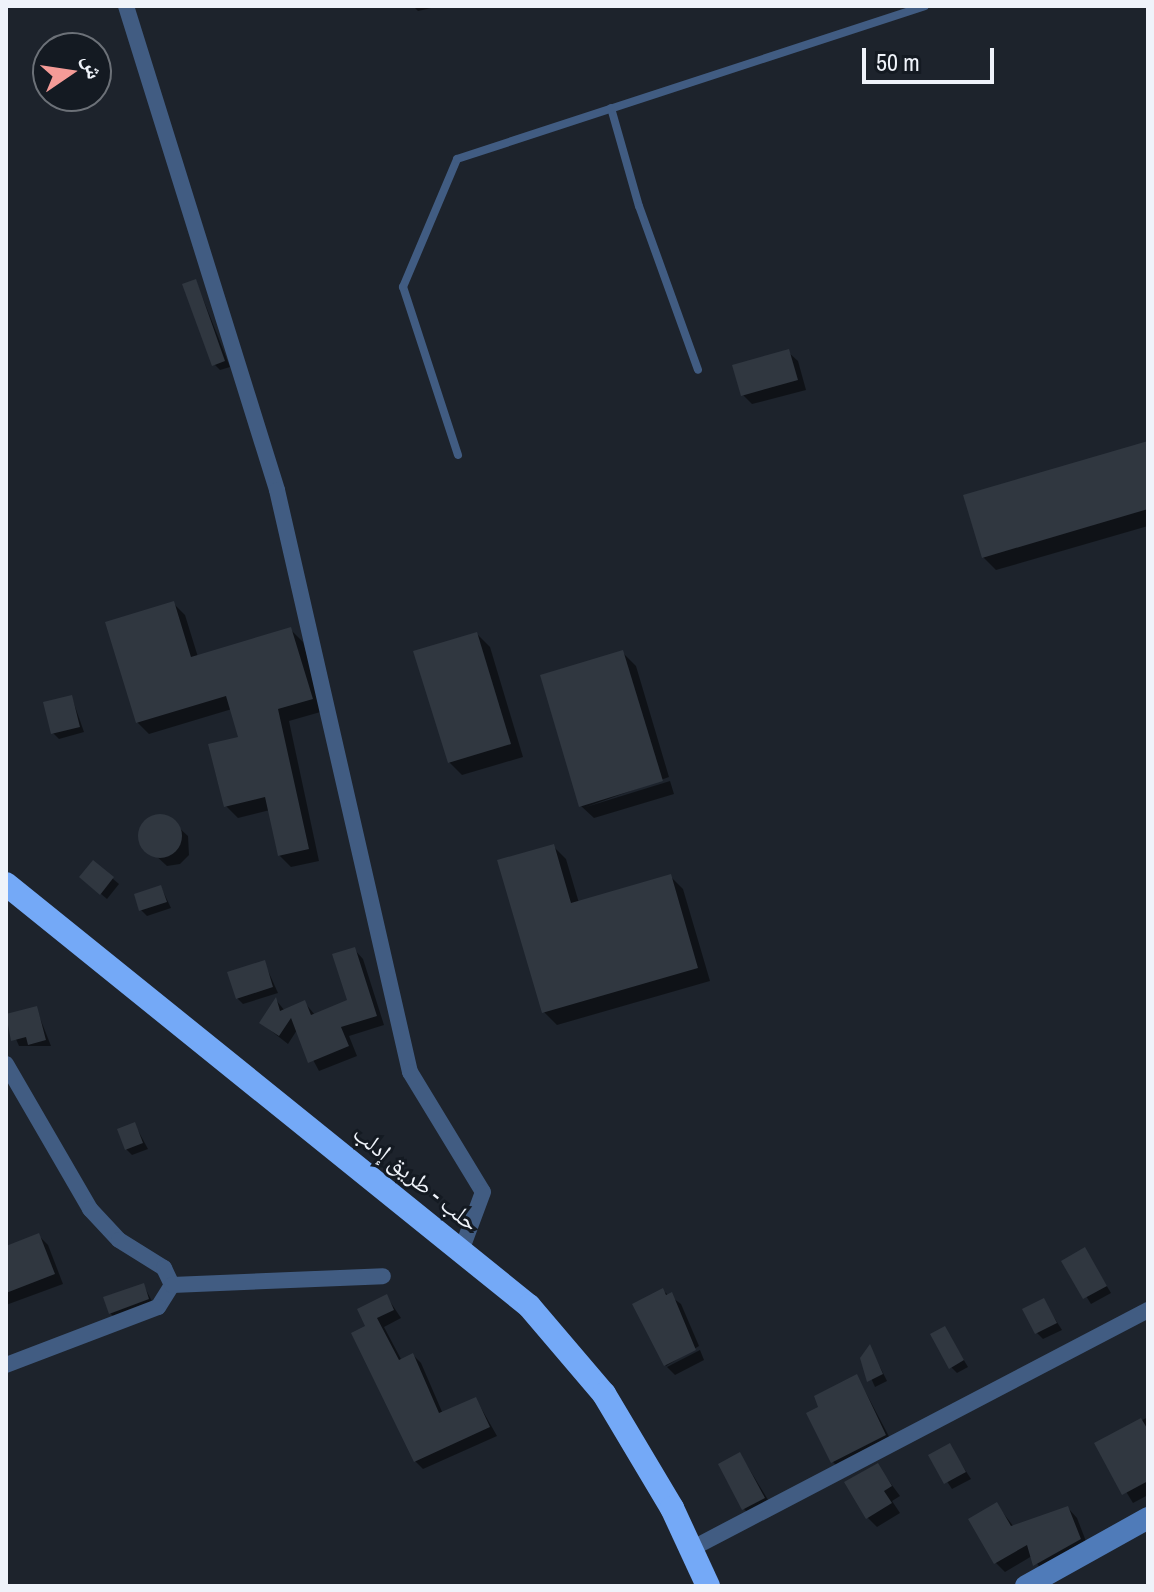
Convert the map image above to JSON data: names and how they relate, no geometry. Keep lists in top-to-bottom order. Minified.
{"streets":{"highway":["حلب - طريق إدلب"]},"scale_bar":"50 m","north":"right"}
